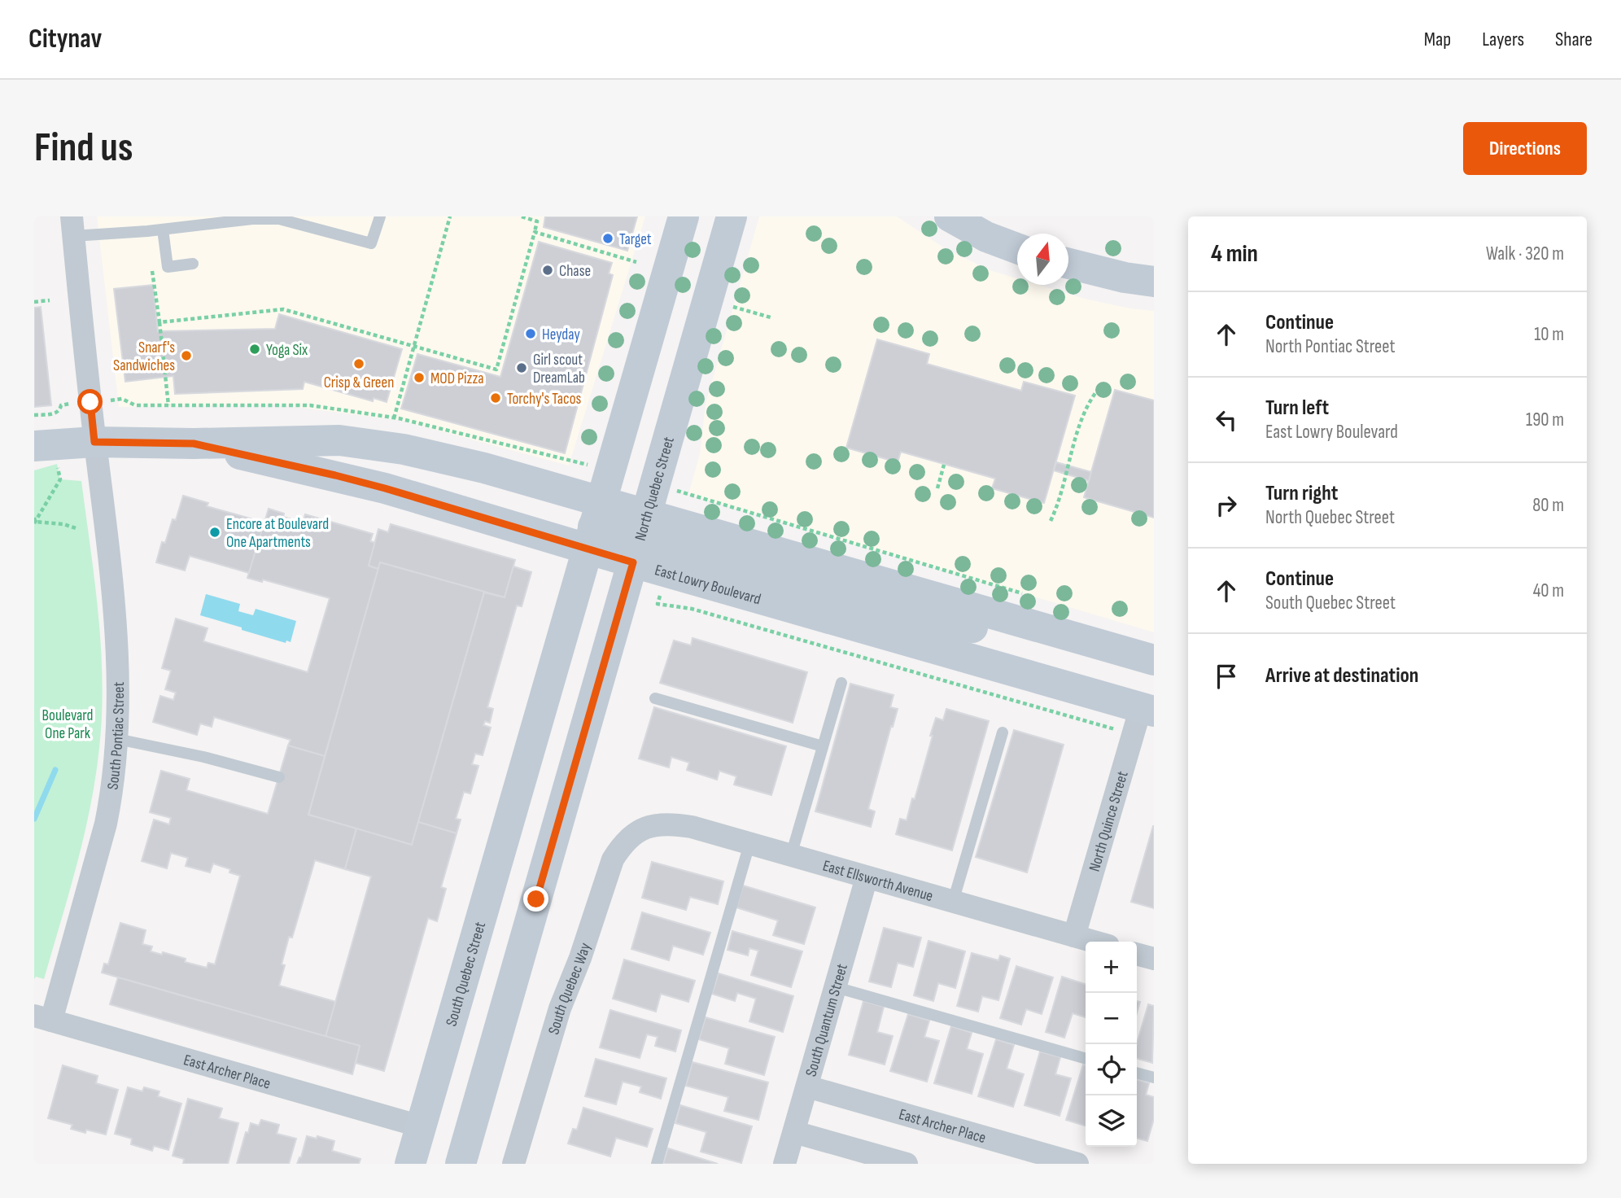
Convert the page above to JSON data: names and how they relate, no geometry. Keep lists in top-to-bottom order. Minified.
{"streets":{"main road":["North Quebec Street","East Lowry Boulevard","South Quebec Street"],"street":["South Pontiac Street","North Quince Street","East Ellsworth Avenue","South Quebec Way","South Quantum Street","East Archer Place"]},"crossings":[["North Quebec Street","East Lowry Boulevard"],["East Lowry Boulevard","South Pontiac Street"],["East Lowry Boulevard","North Quince Street"],["East Lowry Boulevard","South Quebec Street"],["South Pontiac Street","East Archer Place"],["North Quince Street","East Ellsworth Avenue"],["East Ellsworth Avenue","South Quebec Way"],["East Ellsworth Avenue","South Quantum Street"],["South Quebec Street","East Archer Place"],["South Quantum Street","East Archer Place"]],"parks":["Boulevard One Park"],"places":["Target","Chase","Heyday","Yoga Six","Snarf's Sandwiches","Crisp & Green","Girl scout DreamLab","MOD Pizza","Torchy's Tacos","Encore at Boulevard One Apartments"],"north":"top","page":{"header":"Citynav","nav":["Map","Layers","Share"],"buttons":"Directions","title":"Find us","heading":["4 min","Walk · 320 m"],"list":[["Continue","North Pontiac Street","10 m"],["Turn left","East Lowry Boulevard","190 m"],["Turn right","North Quebec Street","80 m"],["Continue","South Quebec Street","40 m"],"Arrive at destination"],"map_buttons":["+","−"]}}
